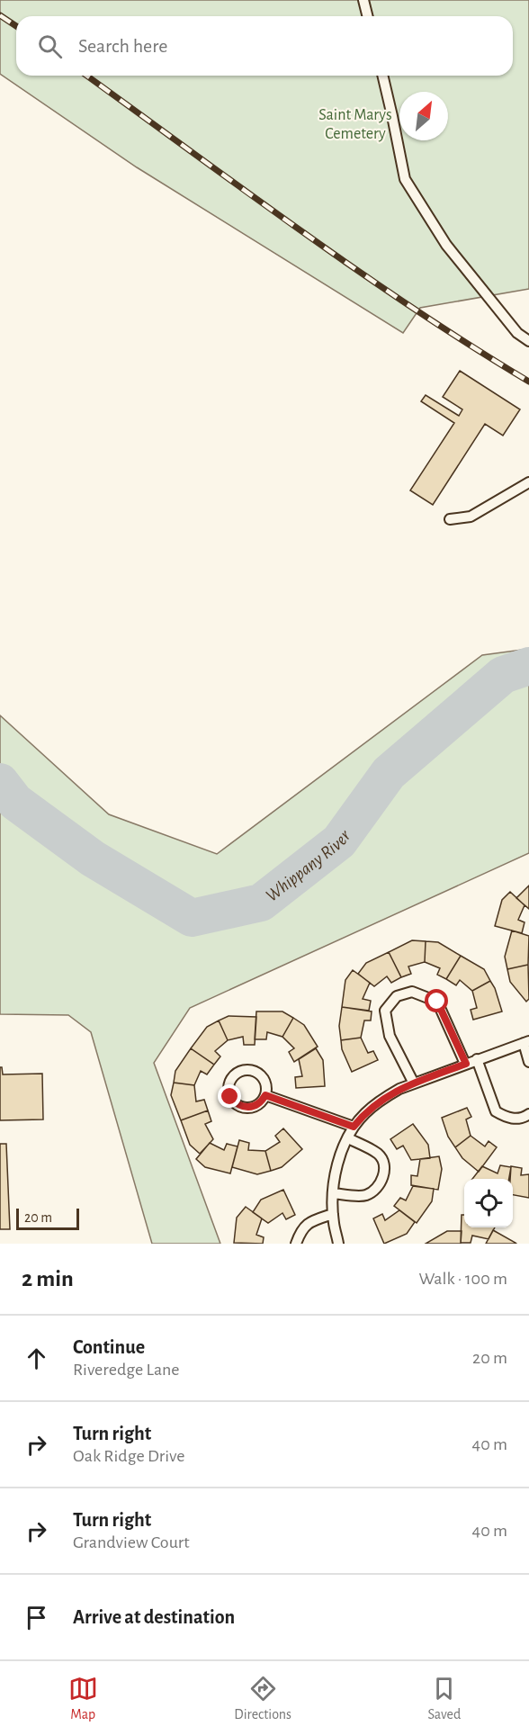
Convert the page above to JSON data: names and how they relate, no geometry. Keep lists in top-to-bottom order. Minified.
{"water":["Whippany River"],"parks":["Saint Marys Cemetery"],"scale_bar":"20 m","north":"top right","page":{"search":"Search here","scale":"20 m","heading":["2 min","Walk · 100 m"],"list":[["Continue","Riveredge Lane","20 m"],["Turn right","Oak Ridge Drive","40 m"],["Turn right","Grandview Court","40 m"],"Arrive at destination"],"nav":["Map","Directions","Saved"]}}
